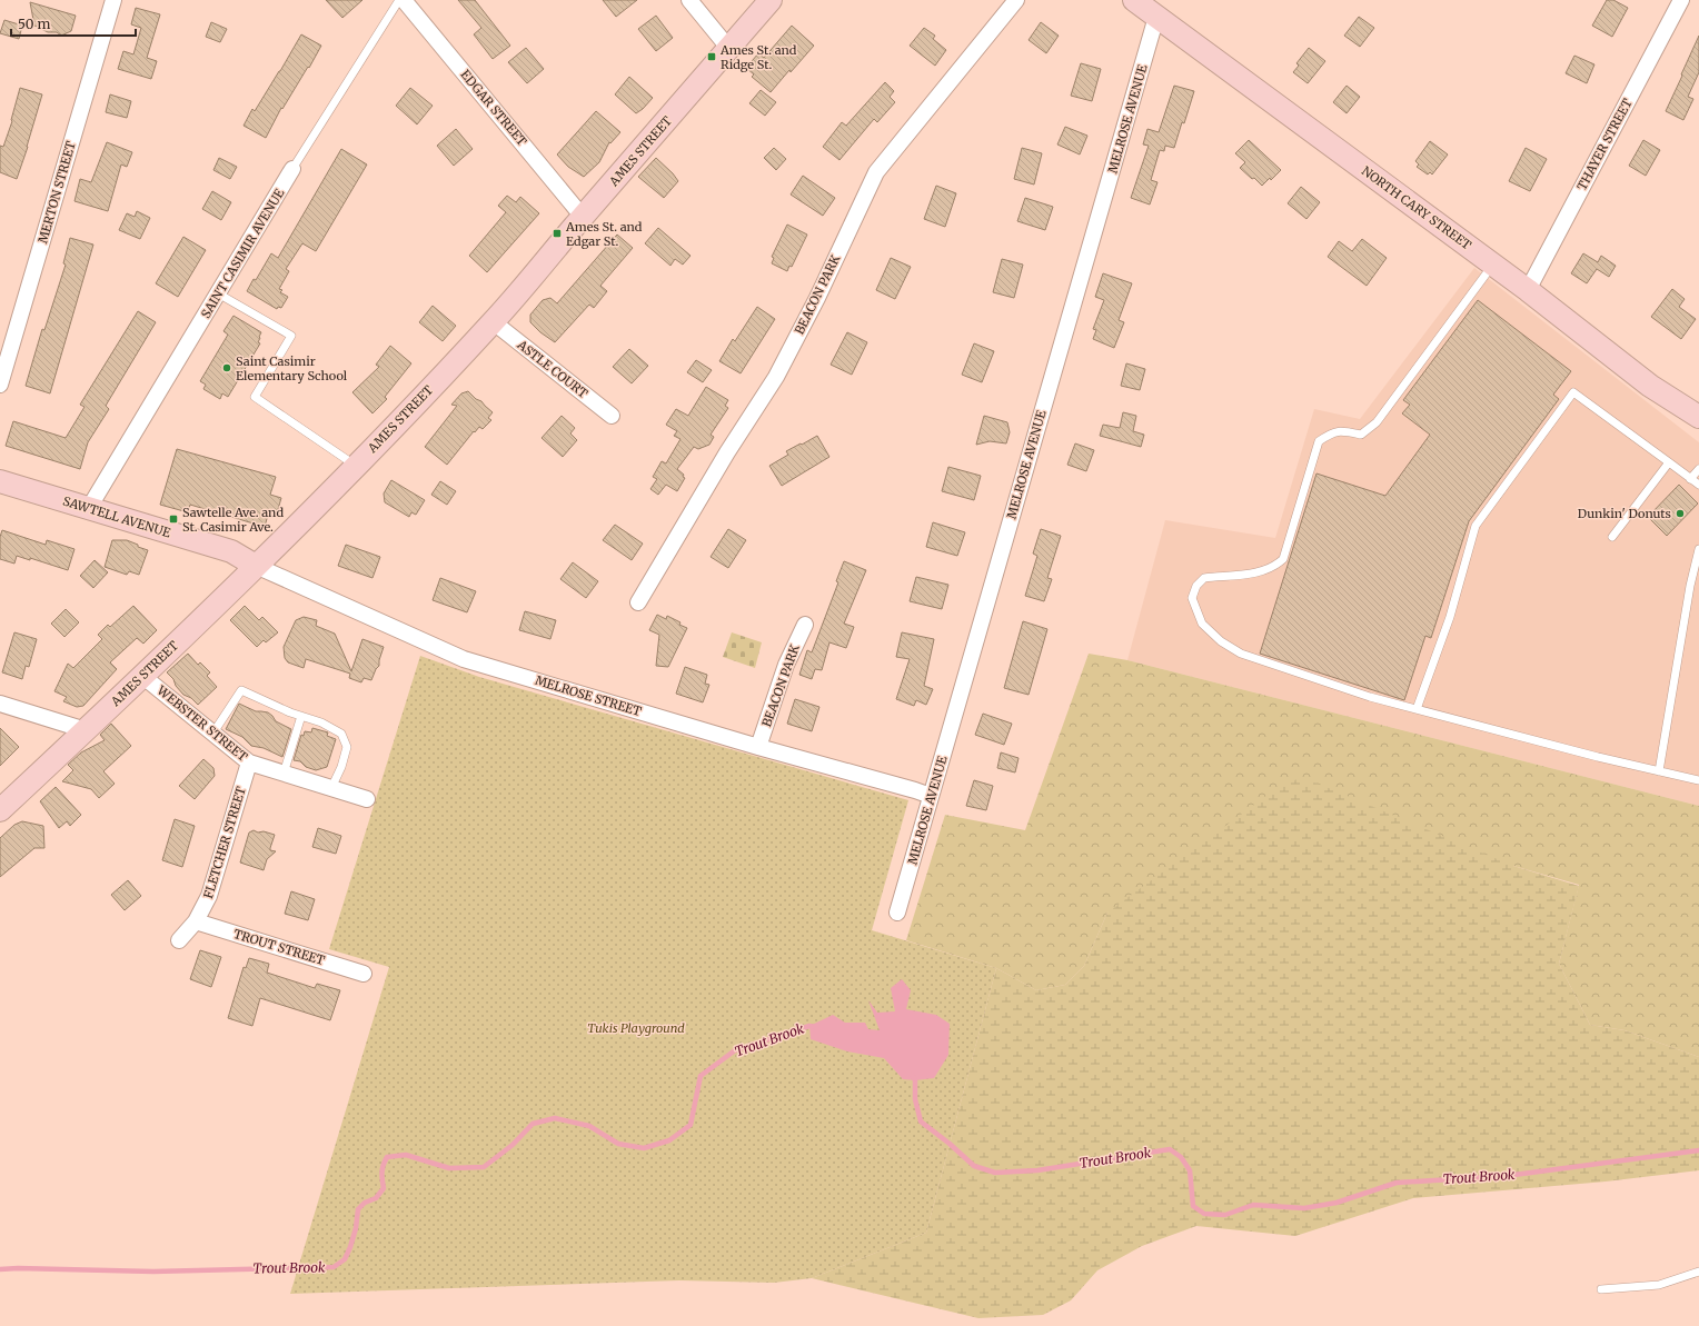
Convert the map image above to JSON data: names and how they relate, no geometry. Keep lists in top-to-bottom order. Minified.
{"streets":{"street":["EDGAR STREET","MELROSE AVENUE","THAYER STREET","AMES STREET","MERTON STREET","NORTH CARY STREET","SAINT CASIMIR AVENUE","BEACON PARK","ASTLE COURT","SAWTELL AVENUE","MELROSE STREET","WEBSTER STREET","FLETCHER STREET","TROUT STREET"]},"crossings":[["EDGAR STREET","AMES STREET"],["MELROSE AVENUE","NORTH CARY STREET"],["MELROSE AVENUE","MELROSE STREET"],["THAYER STREET","NORTH CARY STREET"],["AMES STREET","ASTLE COURT"],["AMES STREET","SAWTELL AVENUE"],["AMES STREET","MELROSE STREET"],["AMES STREET","WEBSTER STREET"],["SAINT CASIMIR AVENUE","SAWTELL AVENUE"],["BEACON PARK","MELROSE STREET"],["SAWTELL AVENUE","MELROSE STREET"],["WEBSTER STREET","FLETCHER STREET"],["FLETCHER STREET","TROUT STREET"]],"water":["Trout Brook"],"parks":["Tukis Playground"],"places":{"transit":["Ames St. and Ridge St.","Ames St. and Edgar St.","Sawtelle Ave. and St. Casimir Ave."],"other":["Saint Casimir Elementary School","Dunkin' Donuts"]},"scale_bar":"50 m"}
